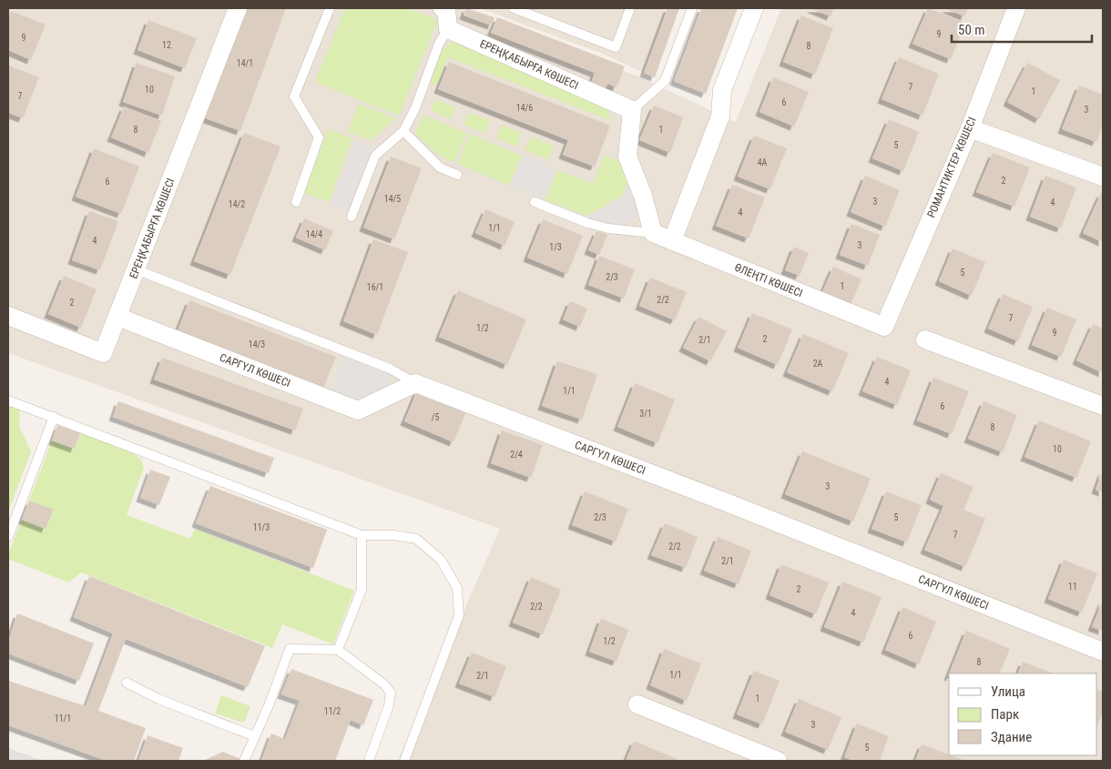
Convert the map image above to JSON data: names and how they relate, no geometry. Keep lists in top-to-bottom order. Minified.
{"streets":{"street":["ЕРЕҢҚАБЫРҒА КӨШЕСІ","РОМАНТИКТЕР КӨШЕСІ","ӨЛЕҢТІ КӨШЕСІ","САРГҮЛ КӨШЕСІ"]},"crossings":[["ЕРЕҢҚАБЫРҒА КӨШЕСІ","САРГҮЛ КӨШЕСІ"],["РОМАНТИКТЕР КӨШЕСІ","ӨЛЕҢТІ КӨШЕСІ"]],"house_numbers":["9","9","12","8","14/1","7","10","1","7","6","14/6","3","8","1","5","4А","2","6","14/5","3","4","14/2","4","1/1","14/4","4","3","1/3","5","2/3","1","16/1","2/2","2","7","1/2","9","2","2/1","14/3","2А","4","1/1","6","3/1","/5","8","10","2/4","3","2/3","5","11/3","7","2/2","2/1","11","2","2/2","4","6","1/2","8","1/1","2/1","1","11/2","11/1","3","5"],"legend":["Улица","Парк","Здание"],"scale_bar":"50 m"}
